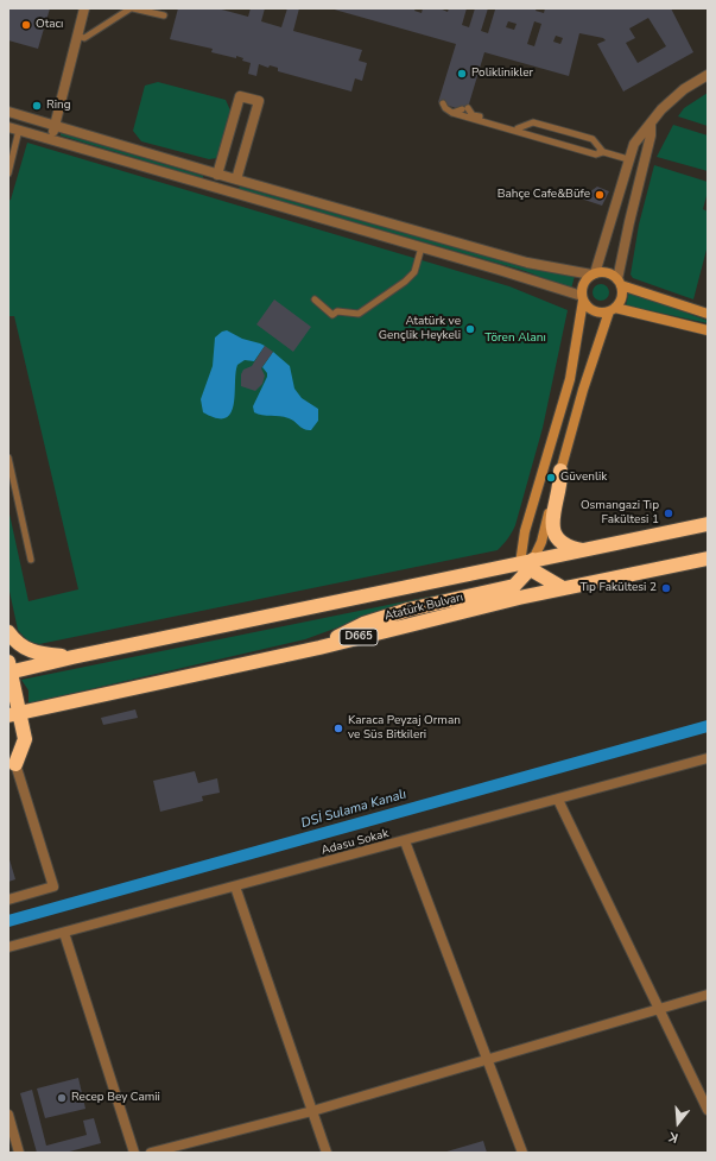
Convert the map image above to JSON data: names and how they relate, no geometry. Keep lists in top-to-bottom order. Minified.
{"streets":{"highway":["Atatürk Bulvarı","D665"],"street":["Adasu Sokak"]},"water":["DSİ Sulama Kanalı"],"parks":["Tören Alanı"],"places":["Otacı","Poliklinikler","Ring","Bahçe Cafe&Büfe","Atatürk ve Gençlik Heykeli","Güvenlik","Osmangazi Tıp Fakültesi 1","Tıp Fakültesi 2","Karaca Peyzaj Orman ve Süs Bitkileri","Recep Bey Camii"],"north":"bottom"}
